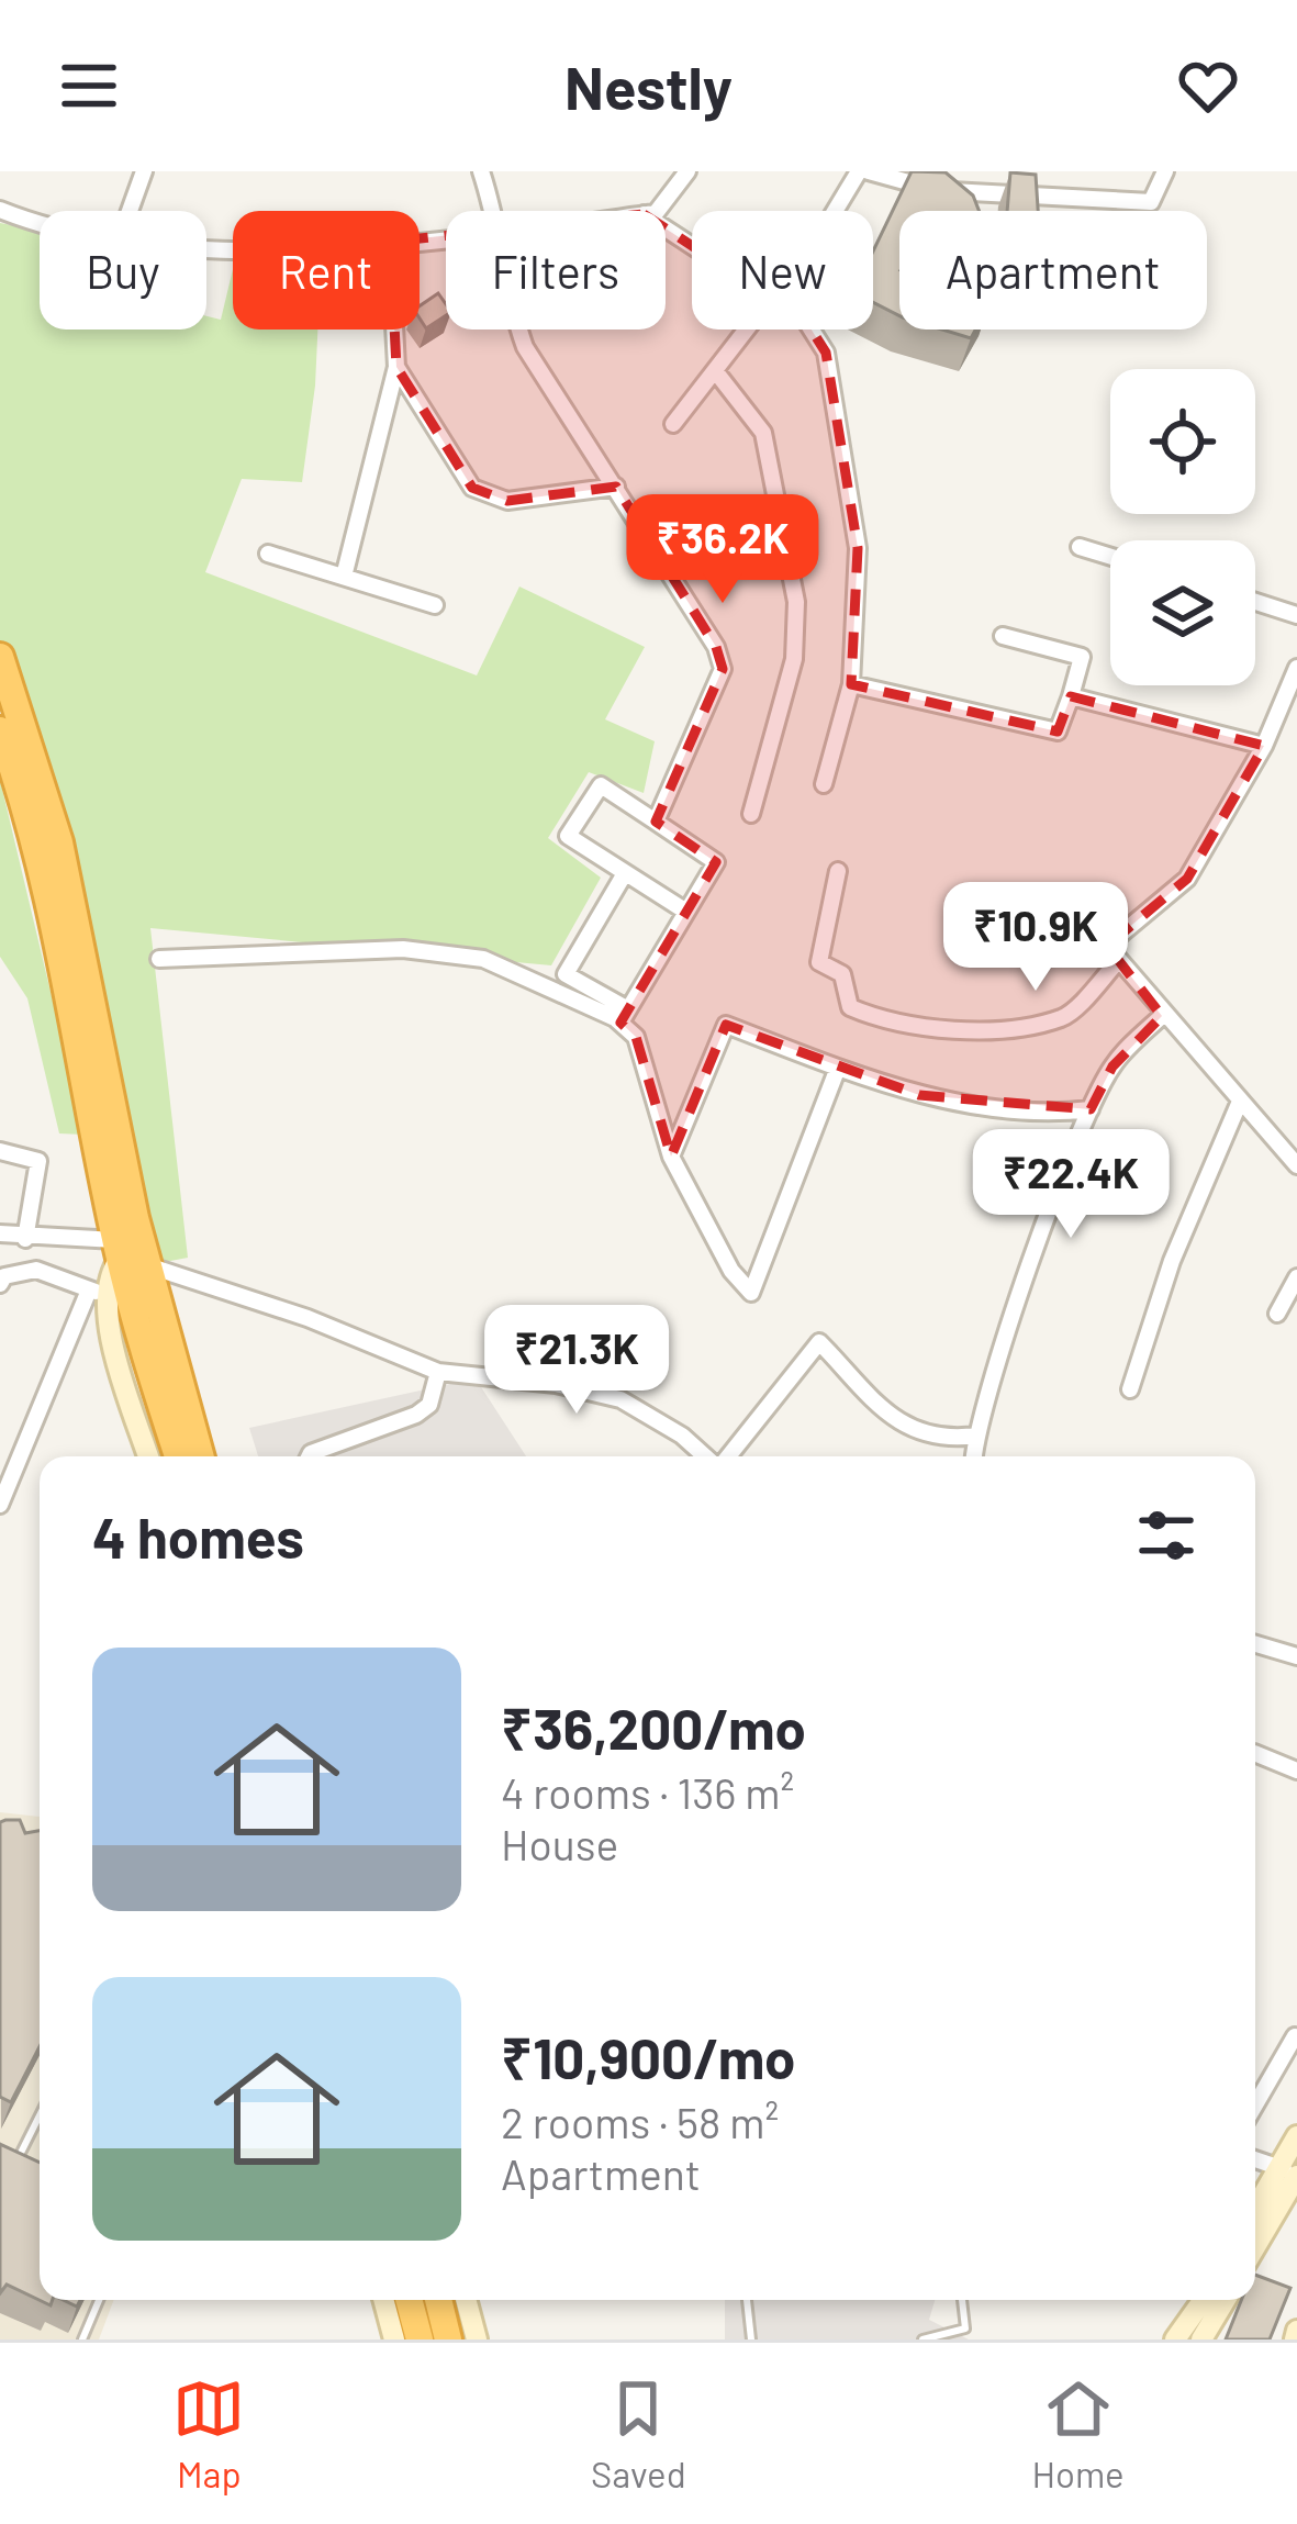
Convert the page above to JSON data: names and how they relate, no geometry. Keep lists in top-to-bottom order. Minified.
{"page":{"header":"Nestly","chip":["Buy","Rent","Filters","New","Apartment"],"price":["₹36.2K","₹10.9K","₹22.4K","₹21.3K"],"heading":"4 homes","list":[{"name":"₹36,200/mo","note":"4 rooms · 136 m² · House"},{"name":"₹10,900/mo","note":"2 rooms · 58 m² · Apartment"}],"tabs":["Map","Saved","Home"]}}
